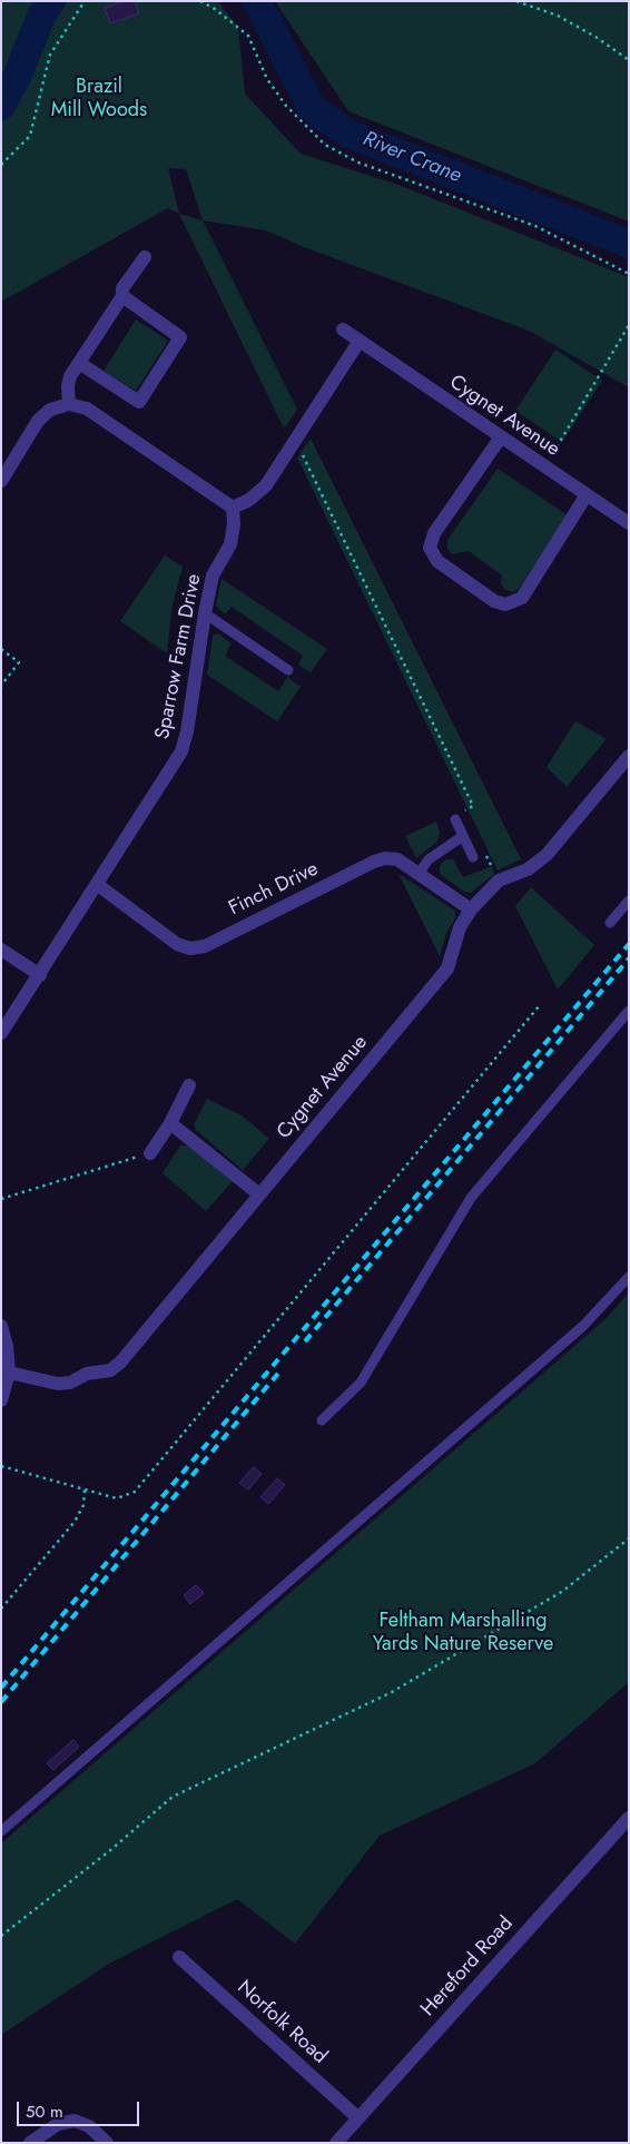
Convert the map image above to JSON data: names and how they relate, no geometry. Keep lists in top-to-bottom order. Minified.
{"streets":{"street":["Cygnet Avenue","Sparrow Farm Drive","Finch Drive","Hereford Road","Norfolk Road"]},"crossings":[["Cygnet Avenue","Finch Drive"],["Sparrow Farm Drive","Finch Drive"],["Hereford Road","Norfolk Road"]],"water":["River Crane"],"parks":["Brazil Mill Woods","Feltham Marshalling Yards Nature Reserve"],"scale_bar":"50 m"}
